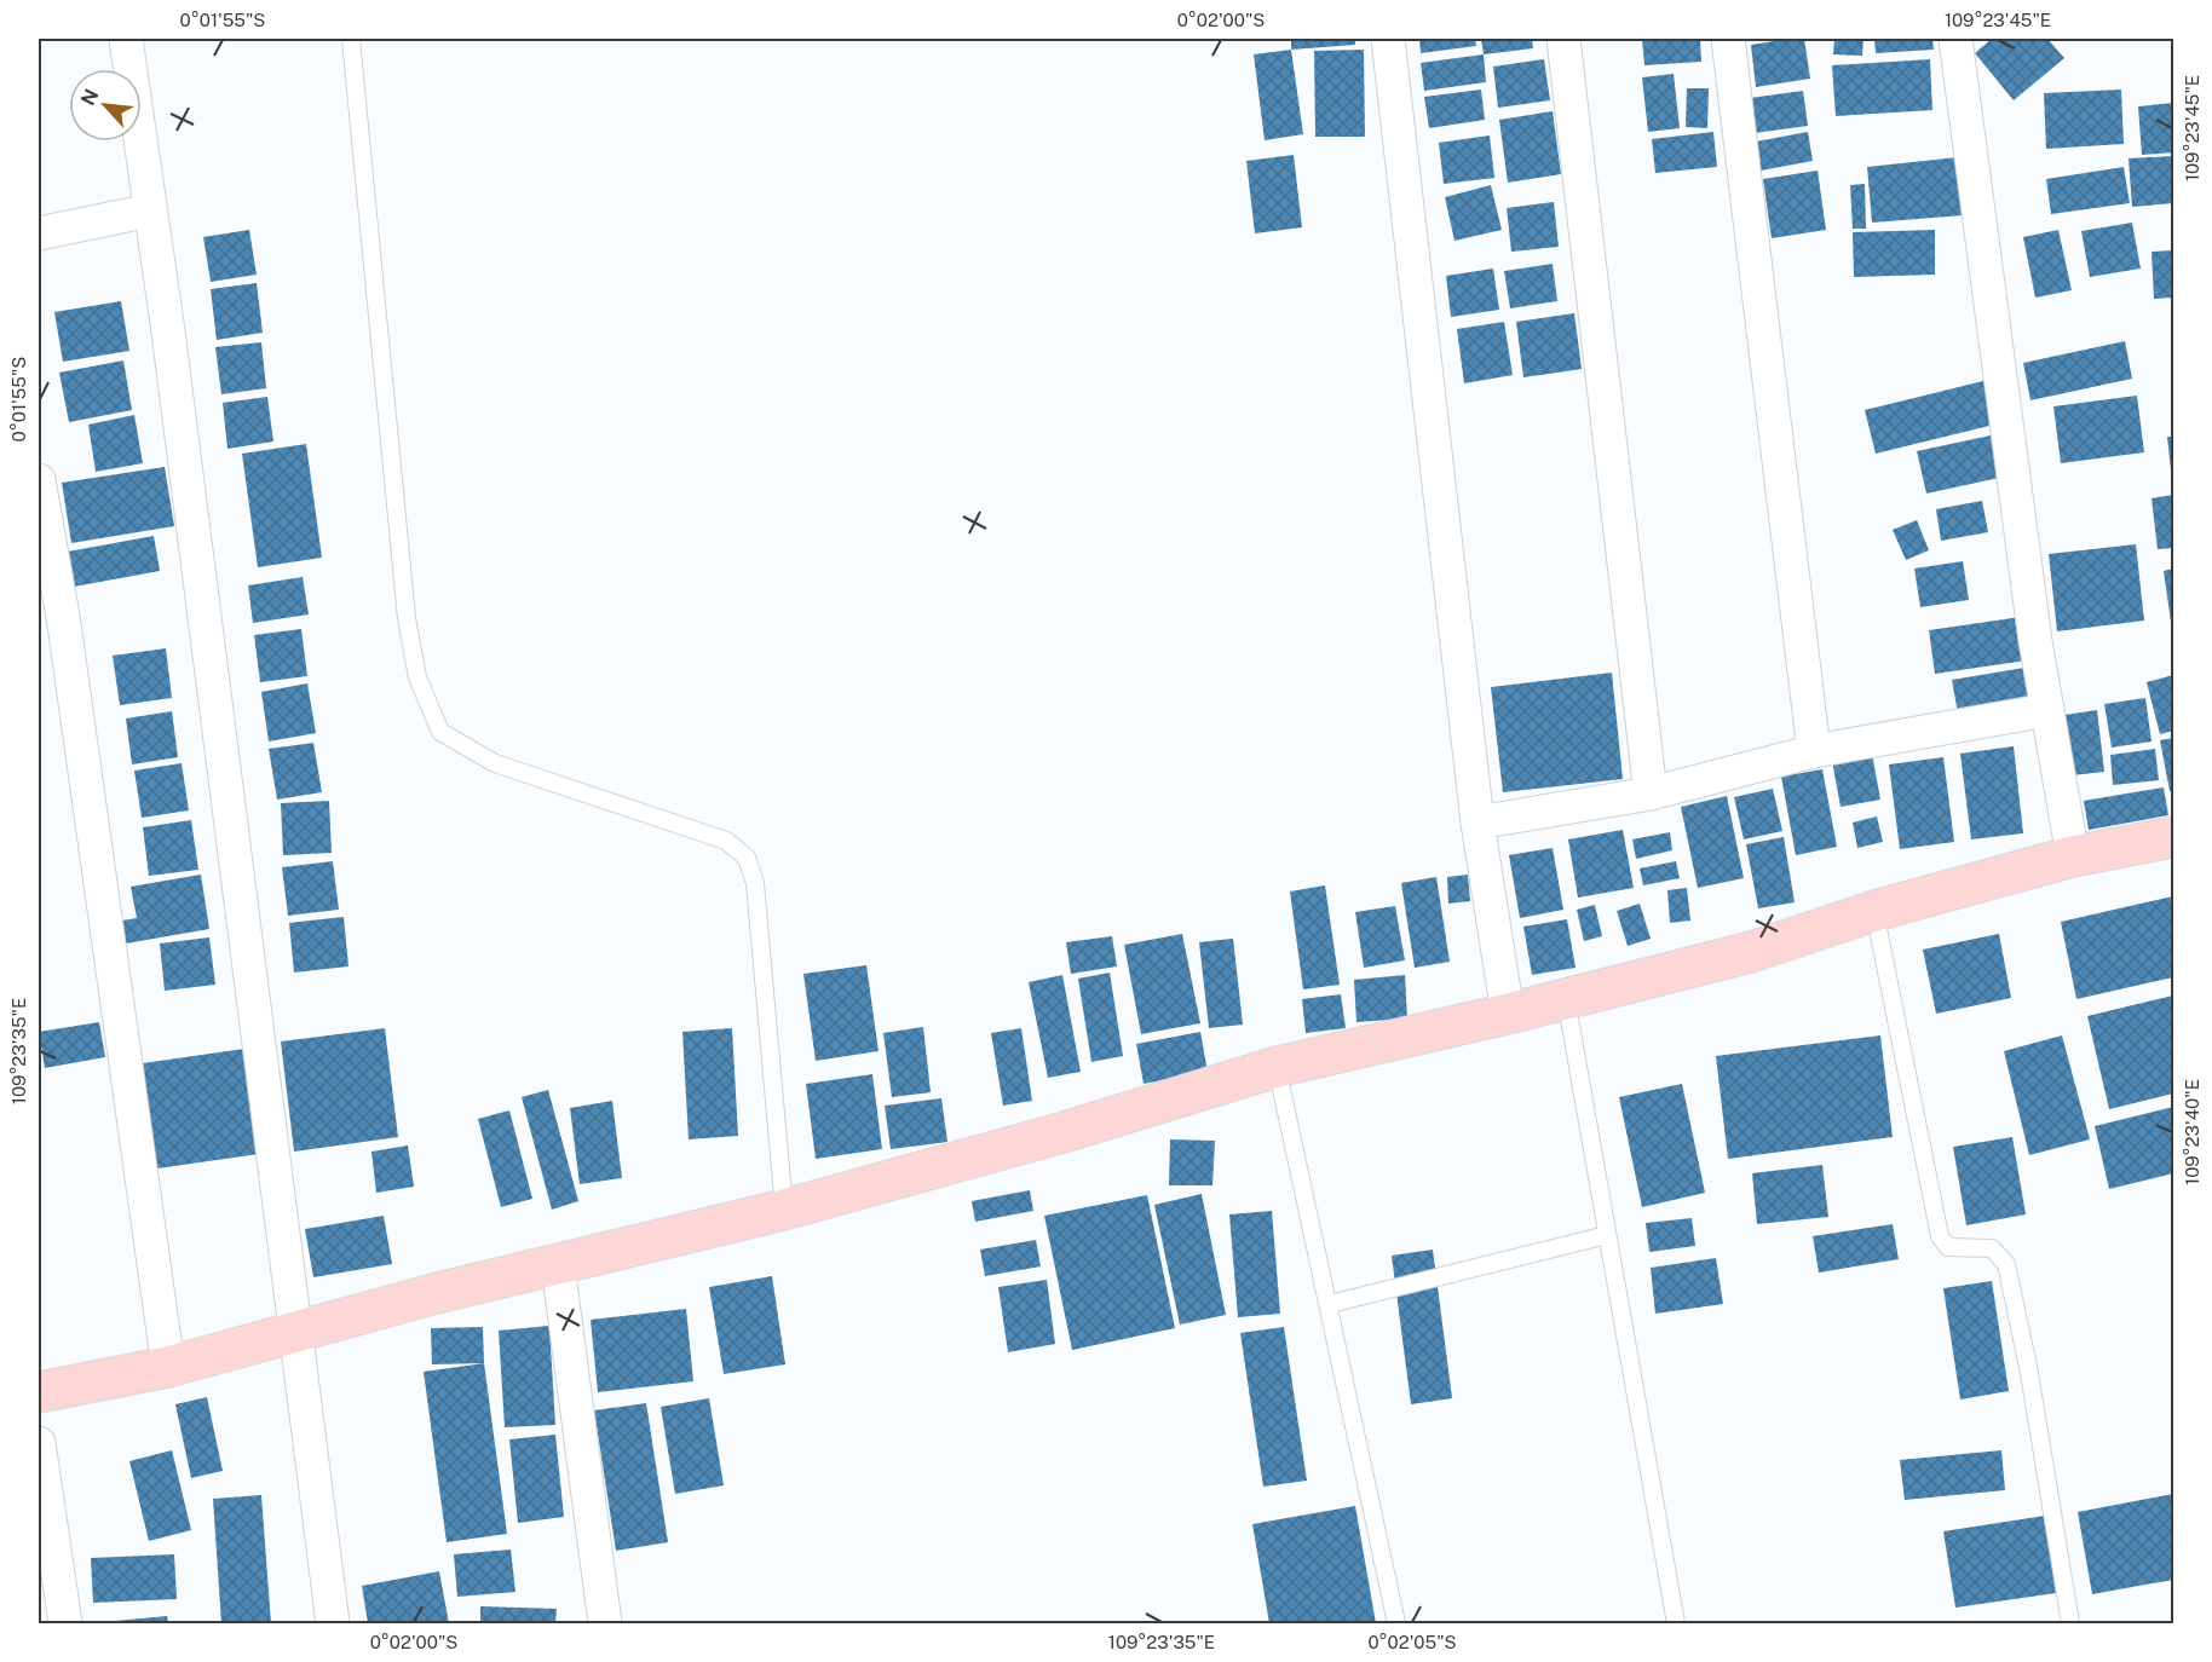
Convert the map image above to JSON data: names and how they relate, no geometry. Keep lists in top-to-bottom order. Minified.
{"north":"top left","coordinates":["0°01'55\"S","0°02'00\"S","109°23'45\"E","109°23'35\"E","109°23'40\"E","0°02'05\"S"]}
